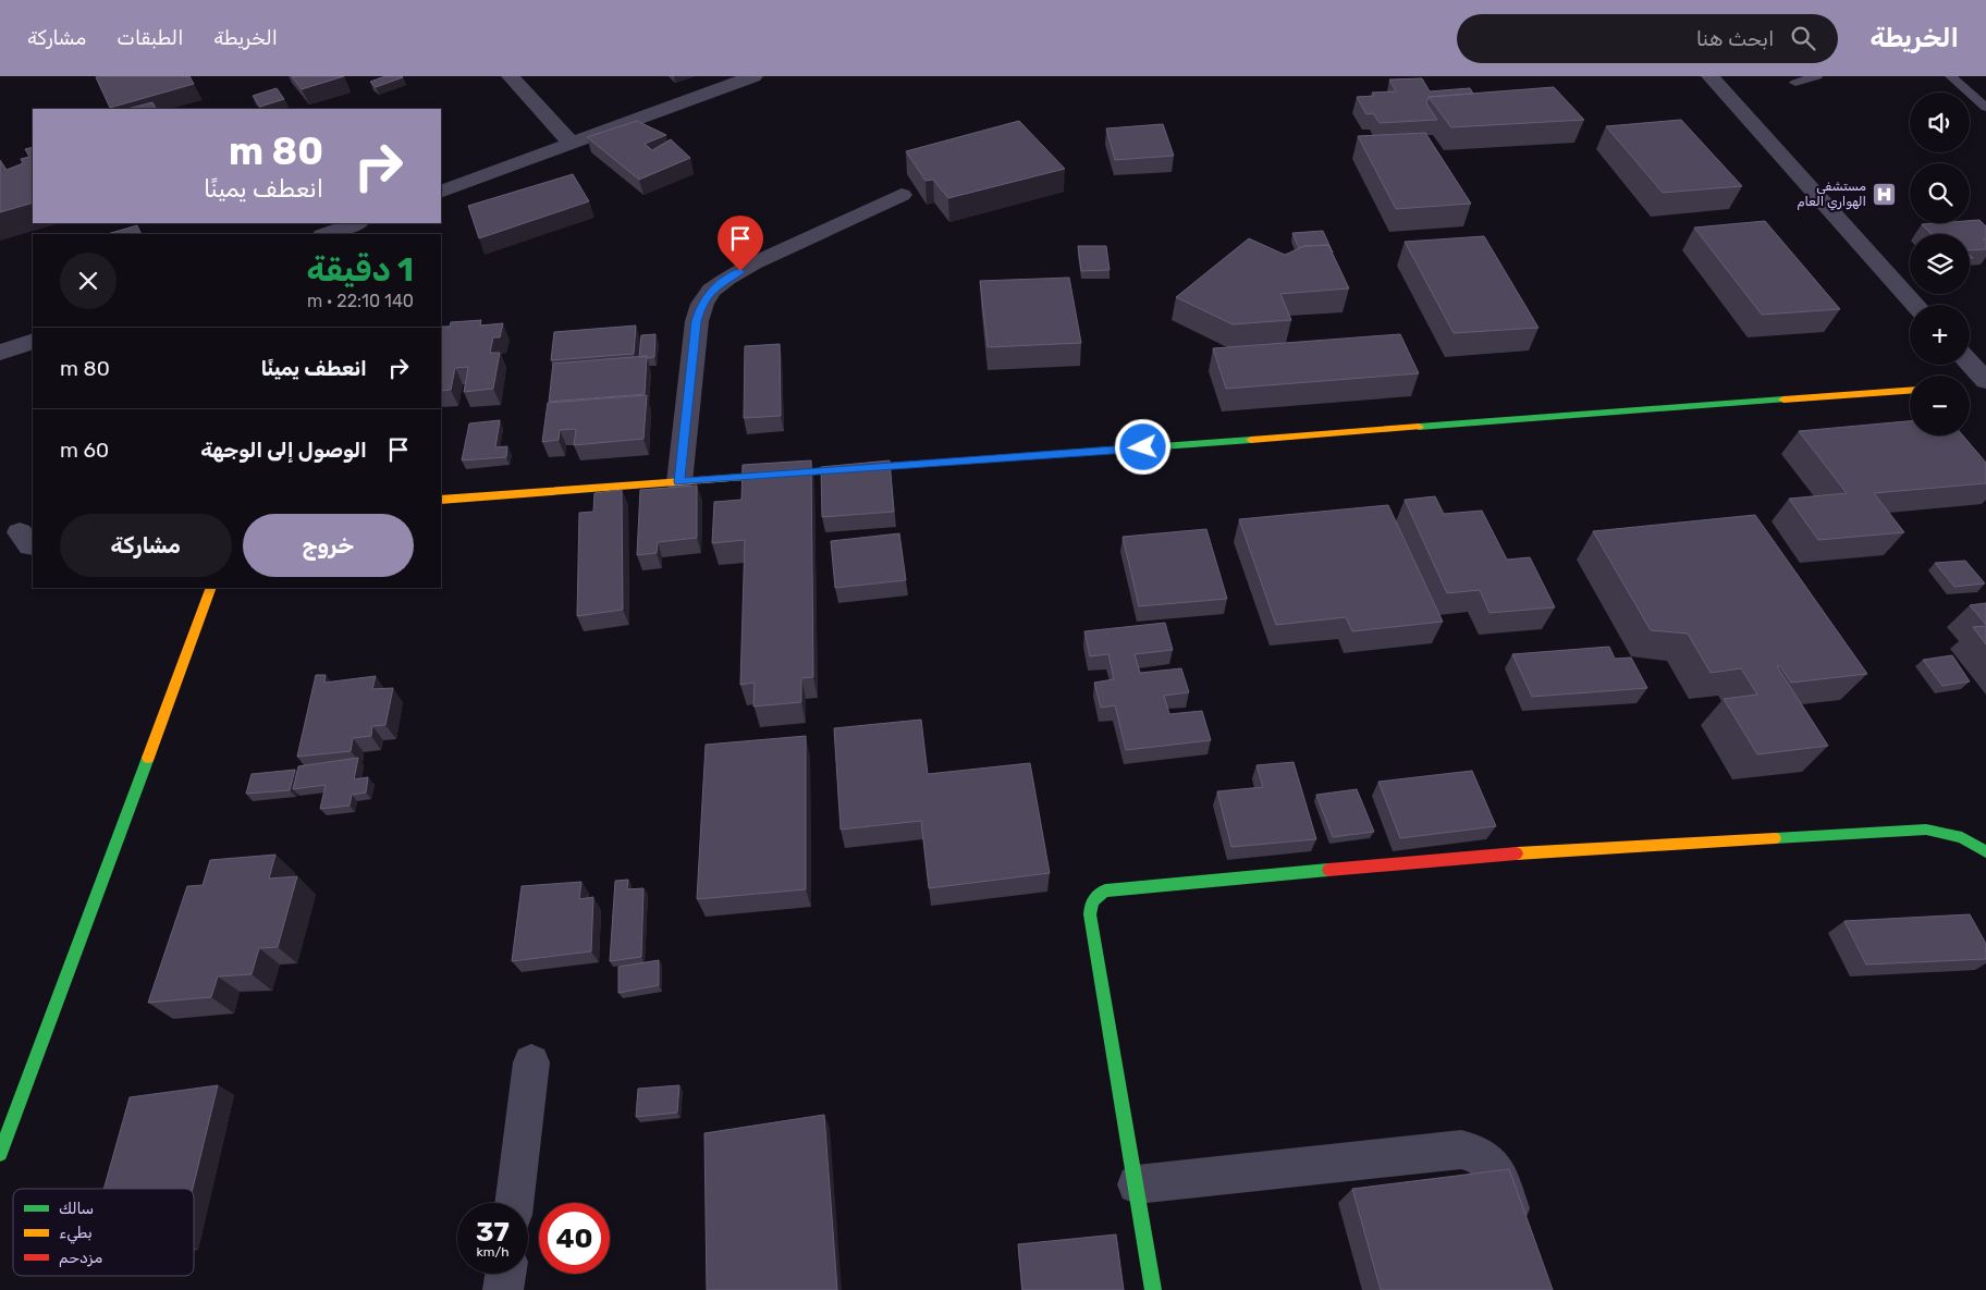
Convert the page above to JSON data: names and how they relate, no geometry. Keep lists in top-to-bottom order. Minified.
{"places":{"hospital":["مستشفي الهواري العام"]},"legend":["سالك","بطيء","مزدحم"],"page":{"header":"الخريطة","search":"ابحث هنا","nav":["الخريطة","الطبقات","مشاركة"],"map_buttons":["+","−"],"turn":["80 m","انعطف يمينًا"],"heading":["1 دقيقة","140 m · 22:10"],"list":[{"name":"انعطف يمينًا","value":"80 m"},{"name":"الوصول إلى الوجهة","value":"60 m"}],"buttons":["خروج","مشاركة"],"speed":"37 km/h","limit":"40"}}
